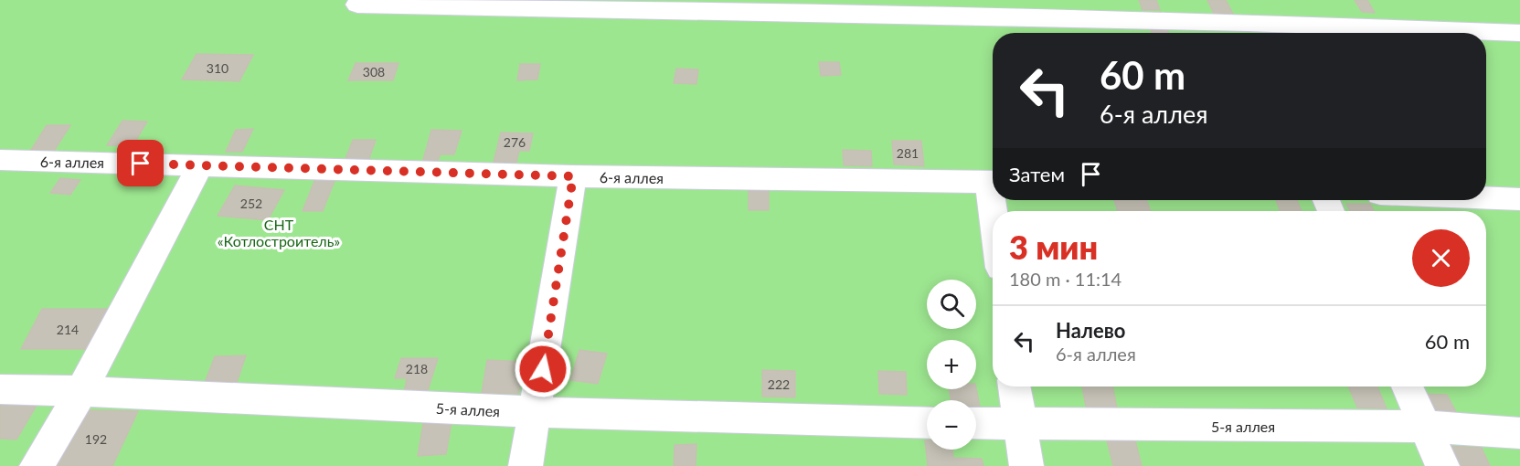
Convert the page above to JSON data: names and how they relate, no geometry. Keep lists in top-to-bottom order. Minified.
{"streets":{"street":["6-я аллея","5-я аллея"]},"parks":["СНТ «Котлостроитель»"],"house_numbers":["310","308","276","281","252","214","218","222","192"],"page":{"turn":["60 m","6-я аллея"],"then":"Затем","heading":["3 мин","180 m · 11:14"],"map_buttons":["+","−"],"list":[{"name":"Налево","note":"6-я аллея","value":"60 m"}]}}
